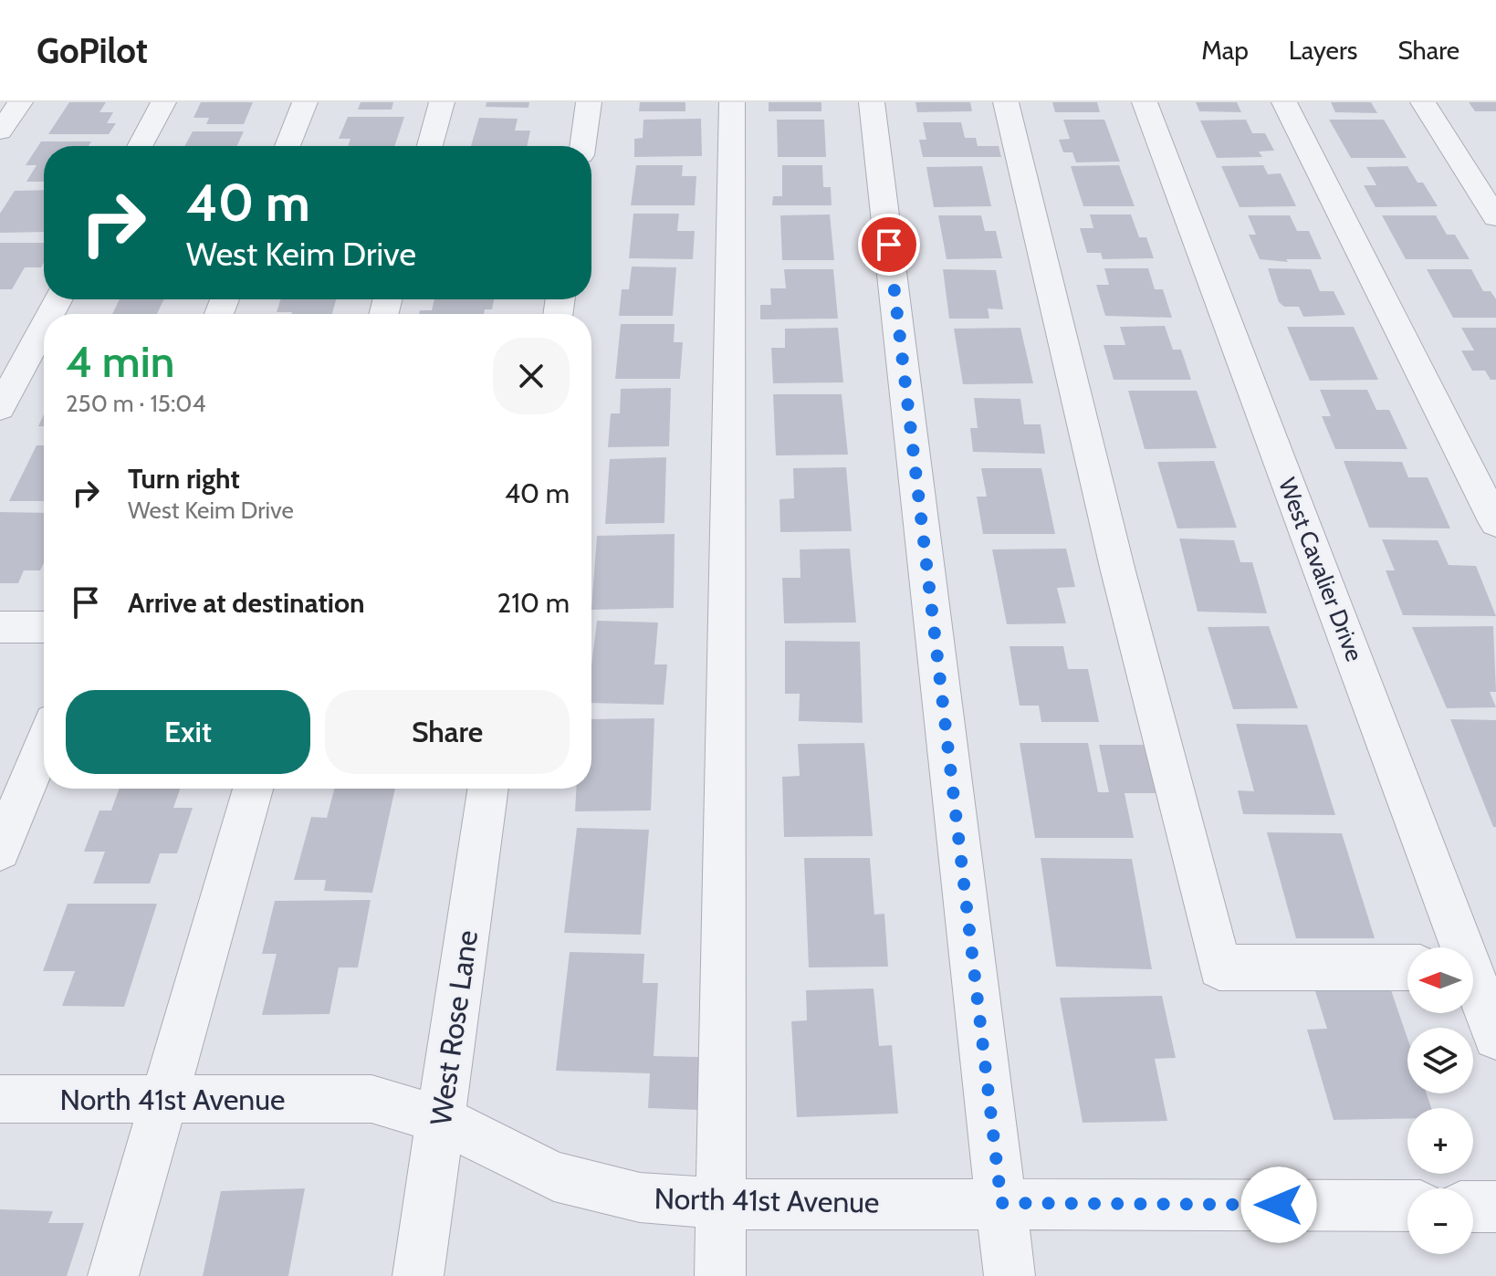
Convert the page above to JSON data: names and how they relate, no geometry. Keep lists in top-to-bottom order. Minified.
{"streets":{"street":["West Cavalier Drive","West Rose Lane","North 41st Avenue"]},"crossings":[["West Rose Lane","North 41st Avenue"]],"north":"left","page":{"header":"GoPilot","nav":["Map","Layers","Share"],"turn":["40 m","West Keim Drive"],"heading":["4 min","250 m · 15:04"],"list":[{"name":"Turn right","note":"West Keim Drive","value":"40 m"},{"name":"Arrive at destination","value":"210 m"}],"buttons":["Exit","Share"],"map_buttons":["+","−"]}}
